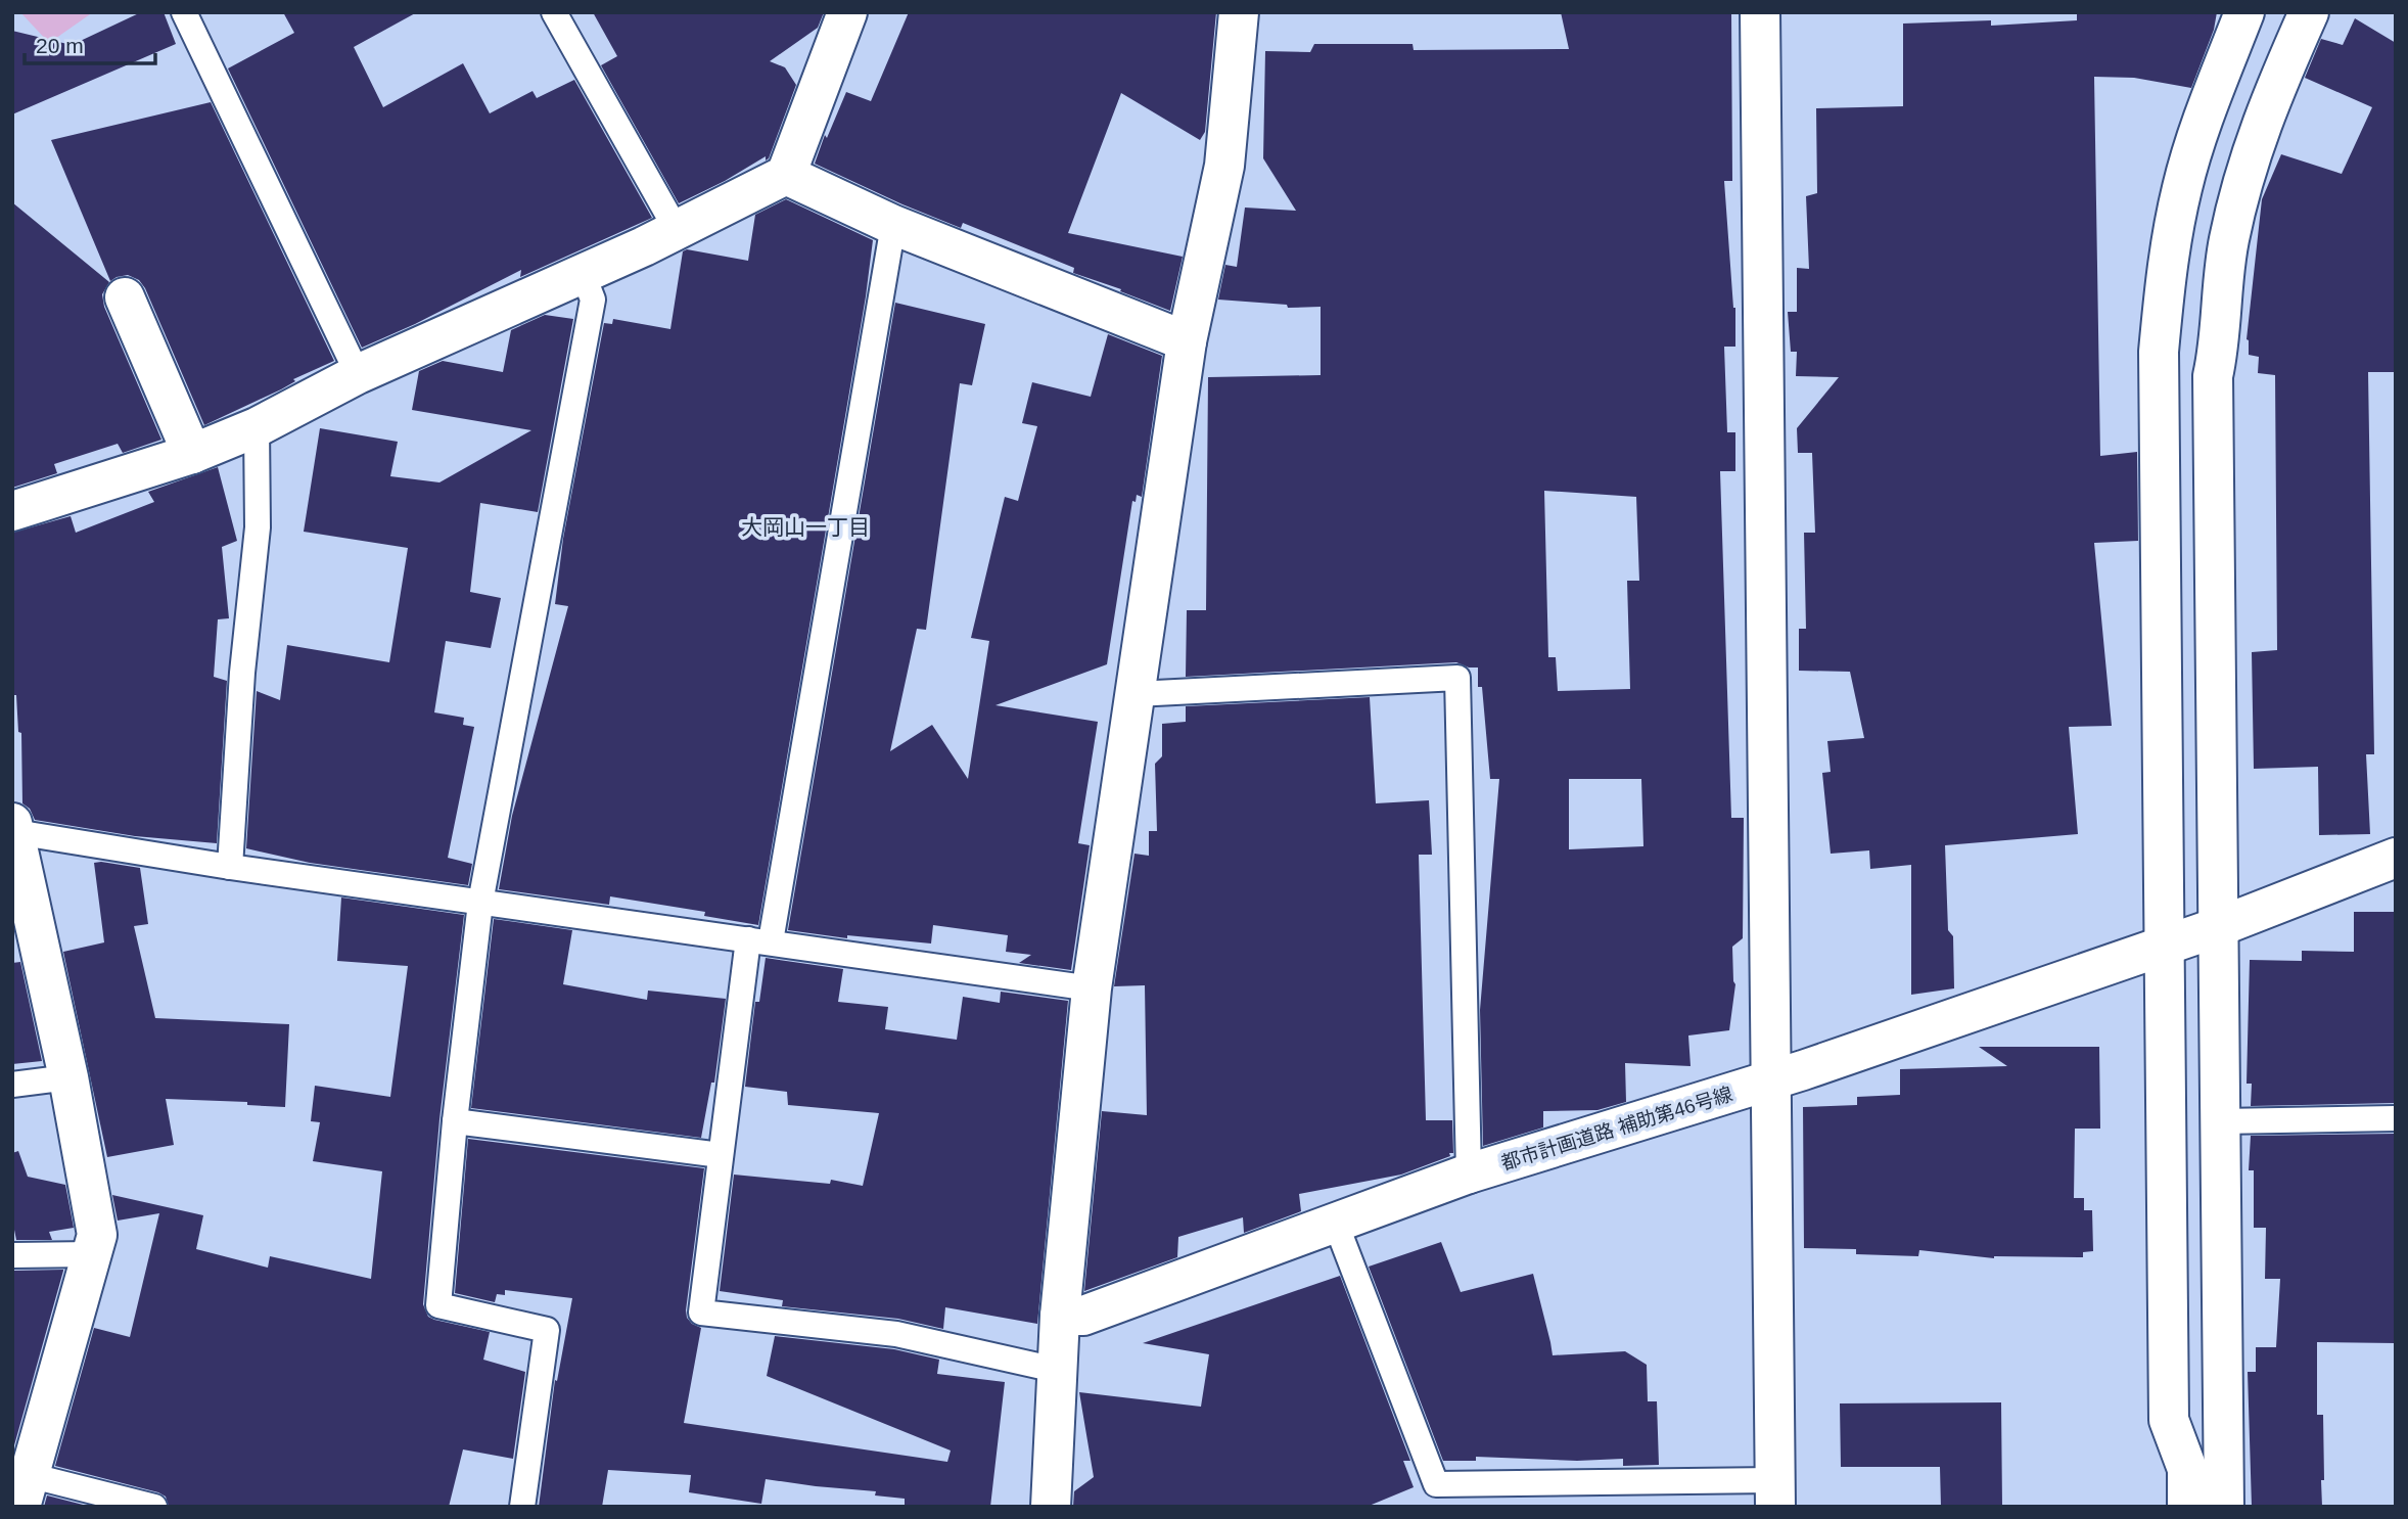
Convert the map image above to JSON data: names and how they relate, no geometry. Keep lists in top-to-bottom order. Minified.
{"streets":{"street":["都市計画道路 補助第46号線"]},"districts":["大岡山一丁目"],"scale_bar":"20 m"}
